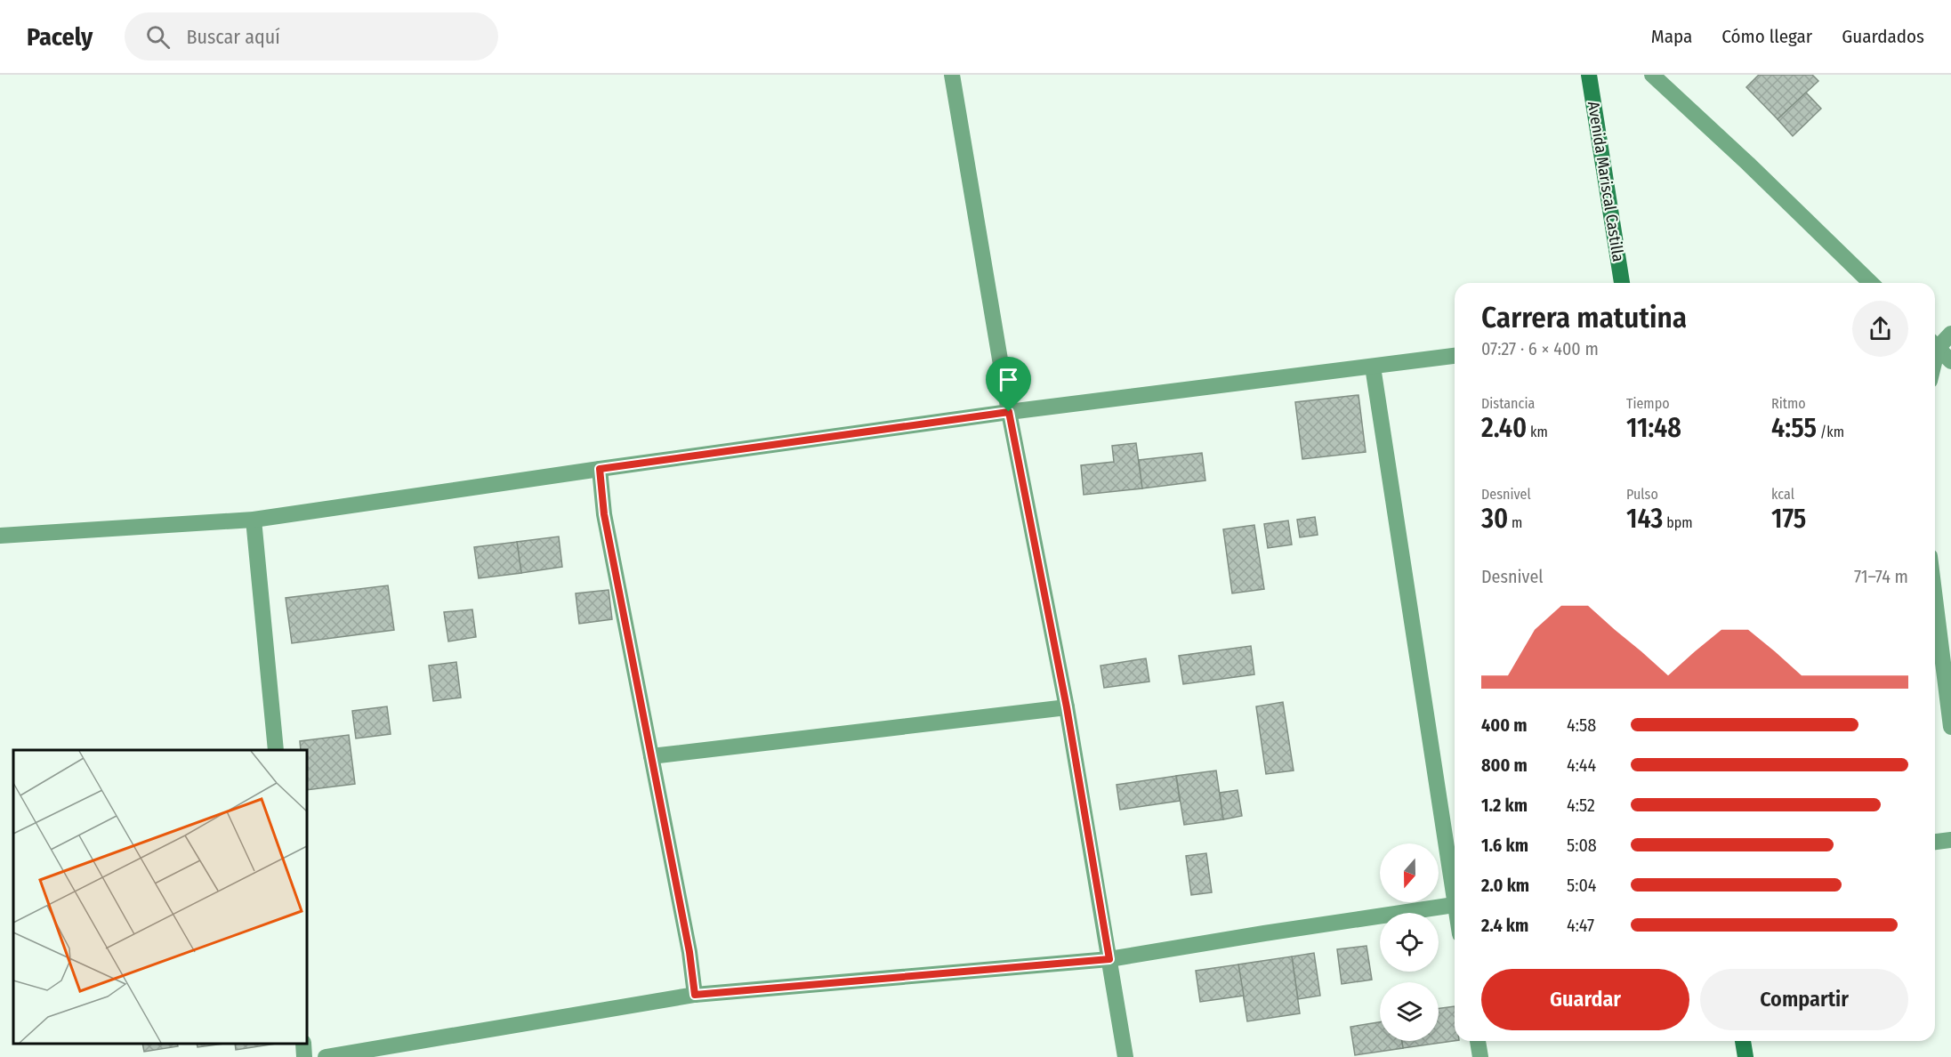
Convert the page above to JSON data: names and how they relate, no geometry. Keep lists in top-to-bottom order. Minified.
{"streets":{"street":["Avenida Mariscal Castilla"]},"north":"bottom","page":{"header":"Pacely","search":"Buscar aquí","nav":["Mapa","Cómo llegar","Guardados"],"heading":["Carrera matutina","07:27 · 6 × 400 m"],"stats":[["Distancia","2.40 km"],["Tiempo","11:48"],["Ritmo","4:55 /km"],["Desnivel","30 m"],["Pulso","143 bpm"],["kcal","175"]],"chart":["Desnivel","71–74 m"],"list":[{"name":"400 m","note":"4:58"},{"name":"800 m","note":"4:44"},{"name":"1.2 km","note":"4:52"},{"name":"1.6 km","note":"5:08"},{"name":"2.0 km","note":"5:04"},{"name":"2.4 km","note":"4:47"}],"buttons":["Guardar","Compartir"]}}
